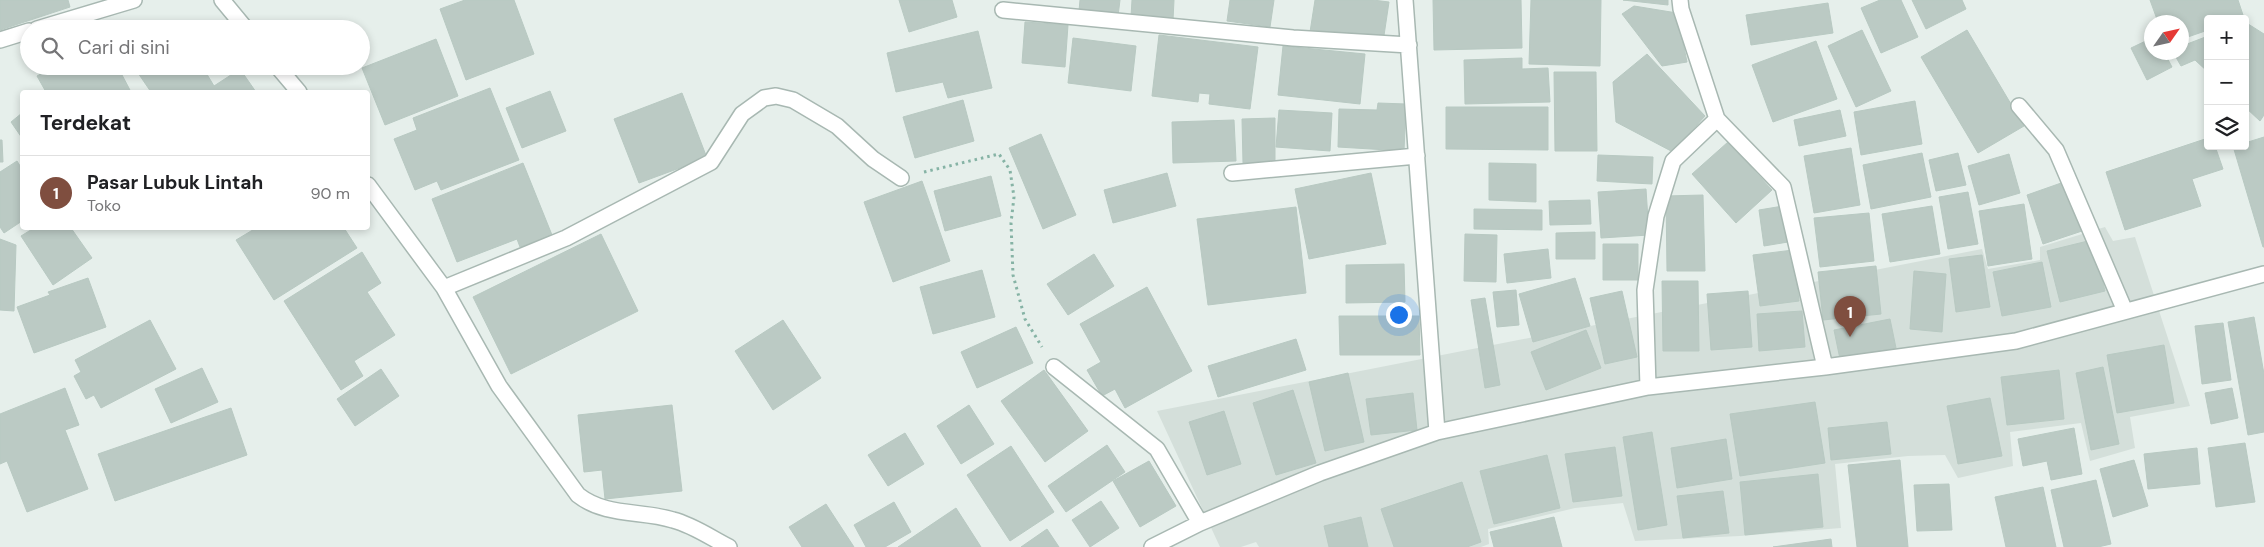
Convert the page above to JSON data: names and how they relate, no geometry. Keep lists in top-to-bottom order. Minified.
{"north":"top right","page":{"map_buttons":["+","−"],"search":"Cari di sini","heading":"Terdekat","list":[{"mark":"1","name":"Pasar Lubuk Lintah","note":"Toko","value":"90 m"}],"pins":"1"}}
